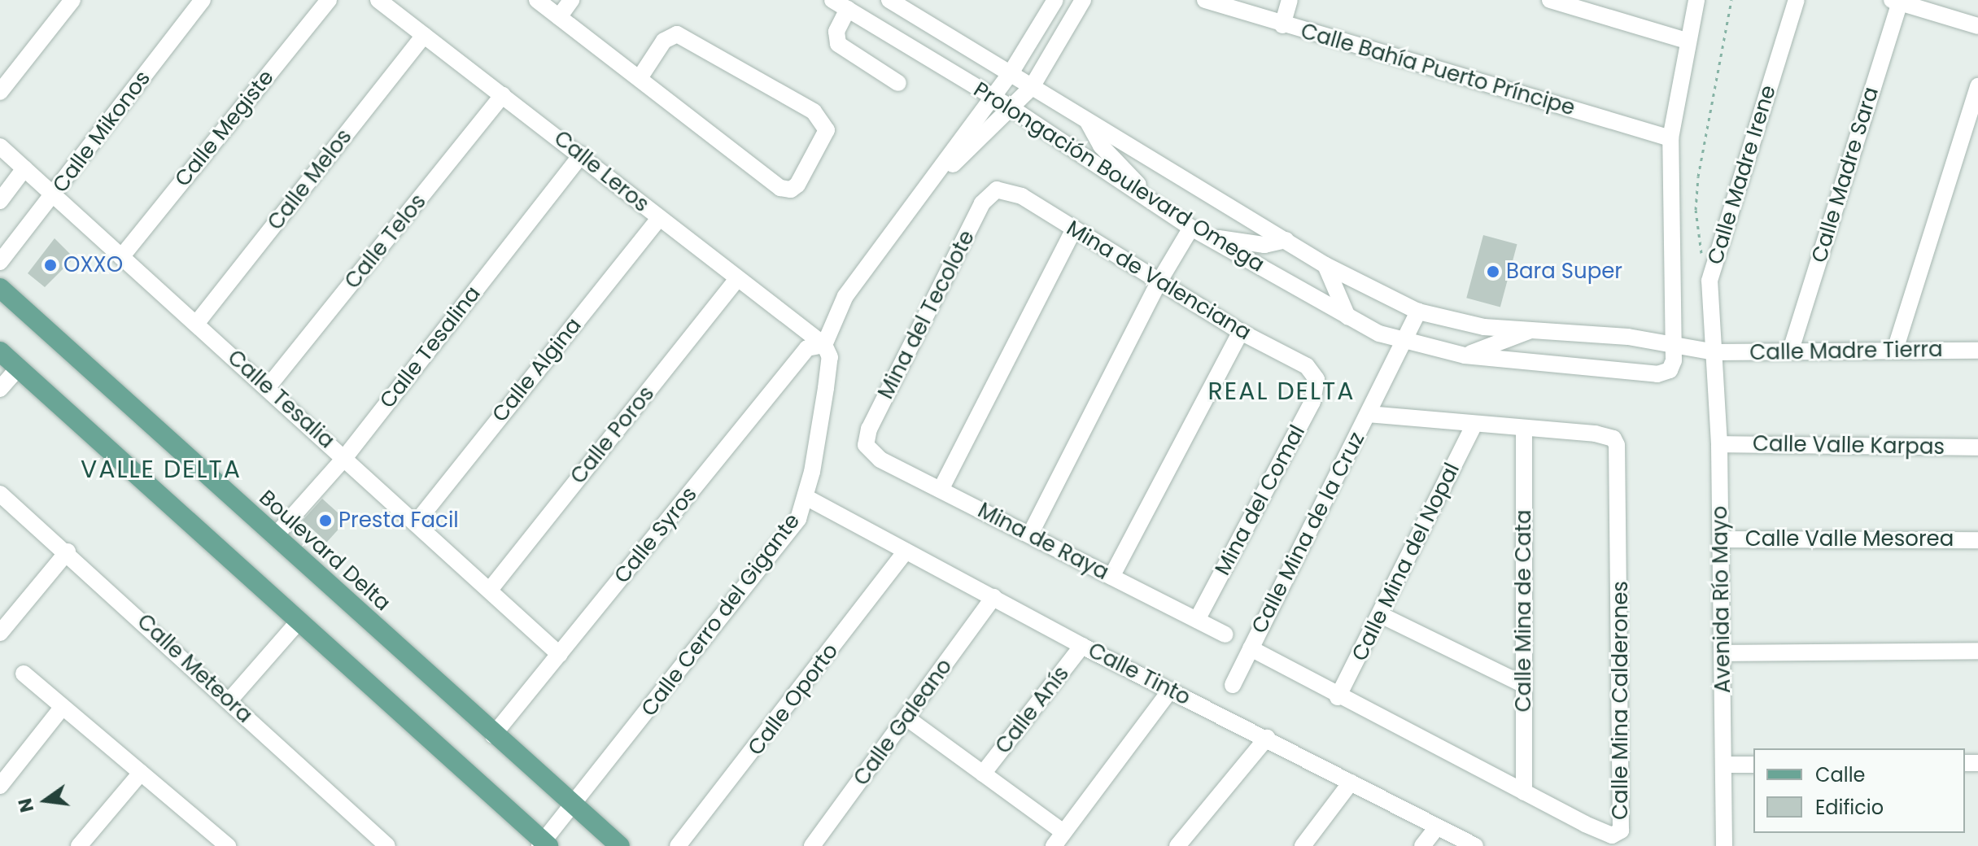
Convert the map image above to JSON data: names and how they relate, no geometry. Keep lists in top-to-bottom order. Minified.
{"streets":{"main road":["Boulevard Delta"],"street":["Calle Bahía Puerto Príncipe","Calle Megiste","Calle Mikonos","Calle Leros","Calle Madre Irene","Calle Madre Sara","Prolongación Boulevard Omega","Calle Melos","Calle Telos","Mina de Valenciana","Mina del Tecolote","Calle Tesalina","Calle Madre Tierra","Calle Algina","Calle Tesalia","Calle Poros","Calle Valle Karpas","Mina del Comal","Calle Mina de la Cruz","Calle Syros","Calle Valle Mesorea","Mina de Raya","Calle Mina del Nopal","Avenida Río Mayo","Calle Mina de Cata","Calle Cerro del Gigante","Calle Meteora","Calle Tinto","Calle Oporto","Calle Mina Calderones","Calle Anís","Calle Galeano"]},"crossings":[["Calle Megiste","Calle Tesalia"],["Calle Mikonos","Calle Tesalia"],["Calle Leros","Calle Melos"],["Calle Leros","Calle Telos"],["Calle Leros","Calle Tesalina"],["Calle Leros","Calle Algina"],["Calle Leros","Calle Poros"],["Calle Leros","Calle Syros"],["Calle Leros","Calle Cerro del Gigante"],["Calle Madre Irene","Prolongación Boulevard Omega"],["Calle Madre Irene","Calle Madre Tierra"],["Calle Madre Irene","Avenida Río Mayo"],["Calle Madre Sara","Calle Madre Tierra"],["Prolongación Boulevard Omega","Calle Madre Tierra"],["Prolongación Boulevard Omega","Calle Mina de la Cruz"],["Prolongación Boulevard Omega","Avenida Río Mayo"],["Calle Melos","Calle Tesalia"],["Calle Telos","Calle Tesalia"],["Mina de Valenciana","Mina del Tecolote"],["Mina de Valenciana","Mina del Comal"],["Mina del Tecolote","Mina de Raya"],["Calle Tesalina","Calle Tesalia"],["Calle Tesalina","Boulevard Delta"],["Calle Madre Tierra","Avenida Río Mayo"],["Calle Algina","Calle Tesalia"],["Calle Tesalia","Calle Poros"],["Calle Tesalia","Calle Syros"],["Calle Valle Karpas","Avenida Río Mayo"],["Mina del Comal","Mina de Raya"],["Calle Mina de la Cruz","Calle Mina Calderones"],["Calle Syros","Boulevard Delta"],["Calle Syros","Calle Cerro del Gigante"],["Calle Valle Mesorea","Avenida Río Mayo"],["Boulevard Delta","Calle Cerro del Gigante"],["Calle Mina del Nopal","Calle Mina Calderones"],["Calle Mina de Cata","Calle Mina Calderones"],["Calle Cerro del Gigante","Calle Tinto"],["Calle Tinto","Calle Oporto"],["Calle Tinto","Calle Anís"],["Calle Tinto","Calle Galeano"]],"districts":["REAL DELTA","VALLE DELTA"],"places":["OXXO","Bara Super","Presta Facil"],"legend":["Calle","Edificio"],"north":"left"}
